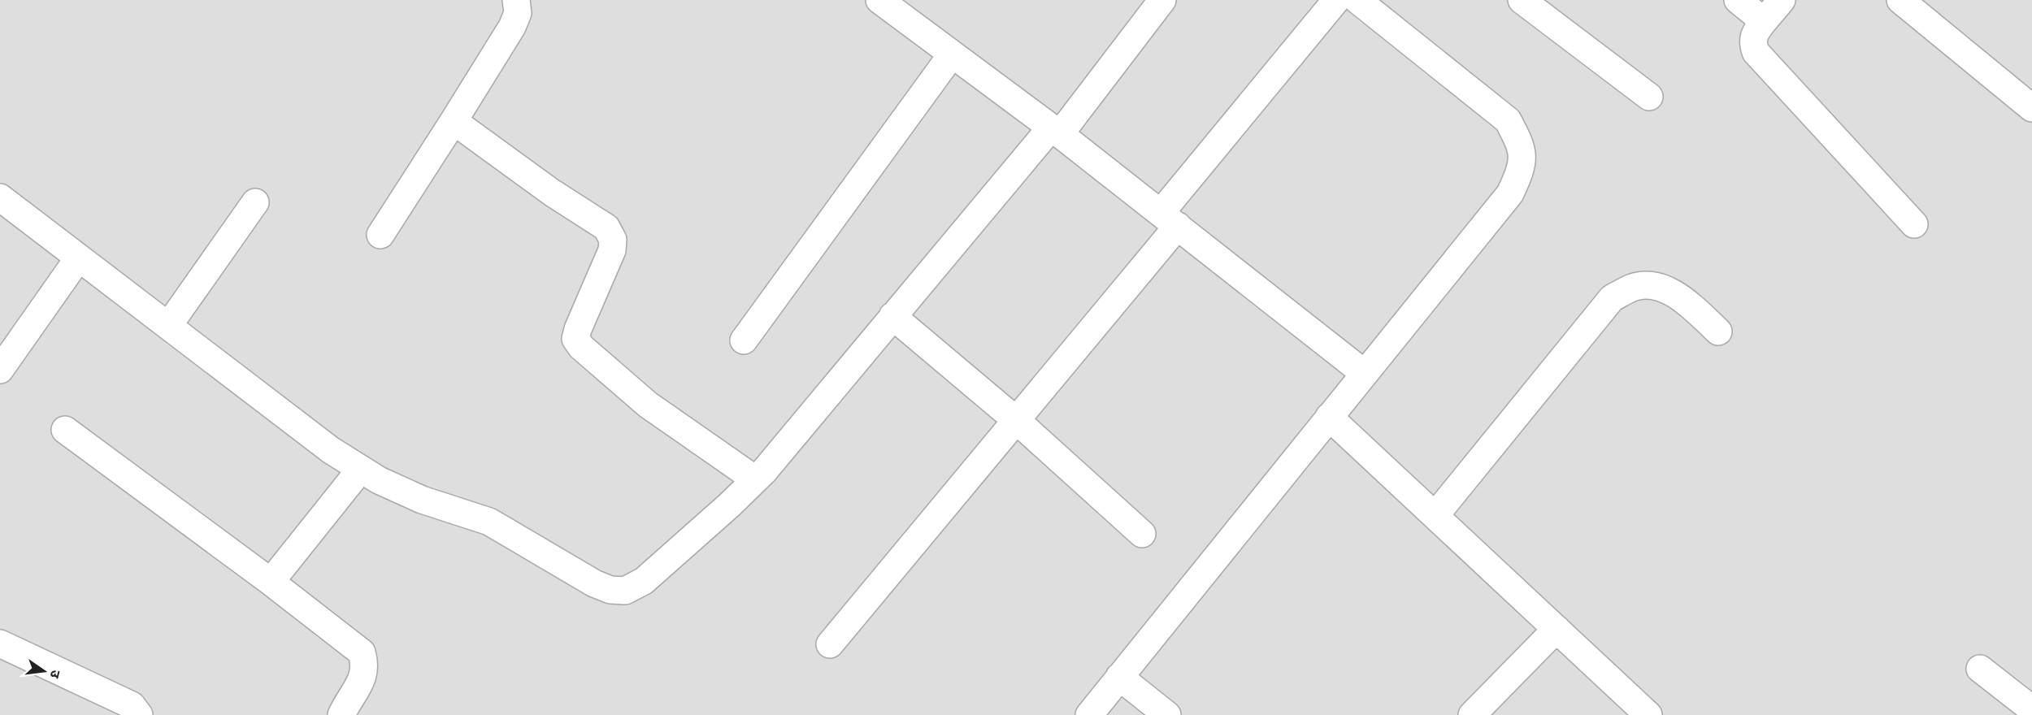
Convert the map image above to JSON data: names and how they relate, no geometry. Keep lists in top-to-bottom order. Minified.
{"north":"right"}
